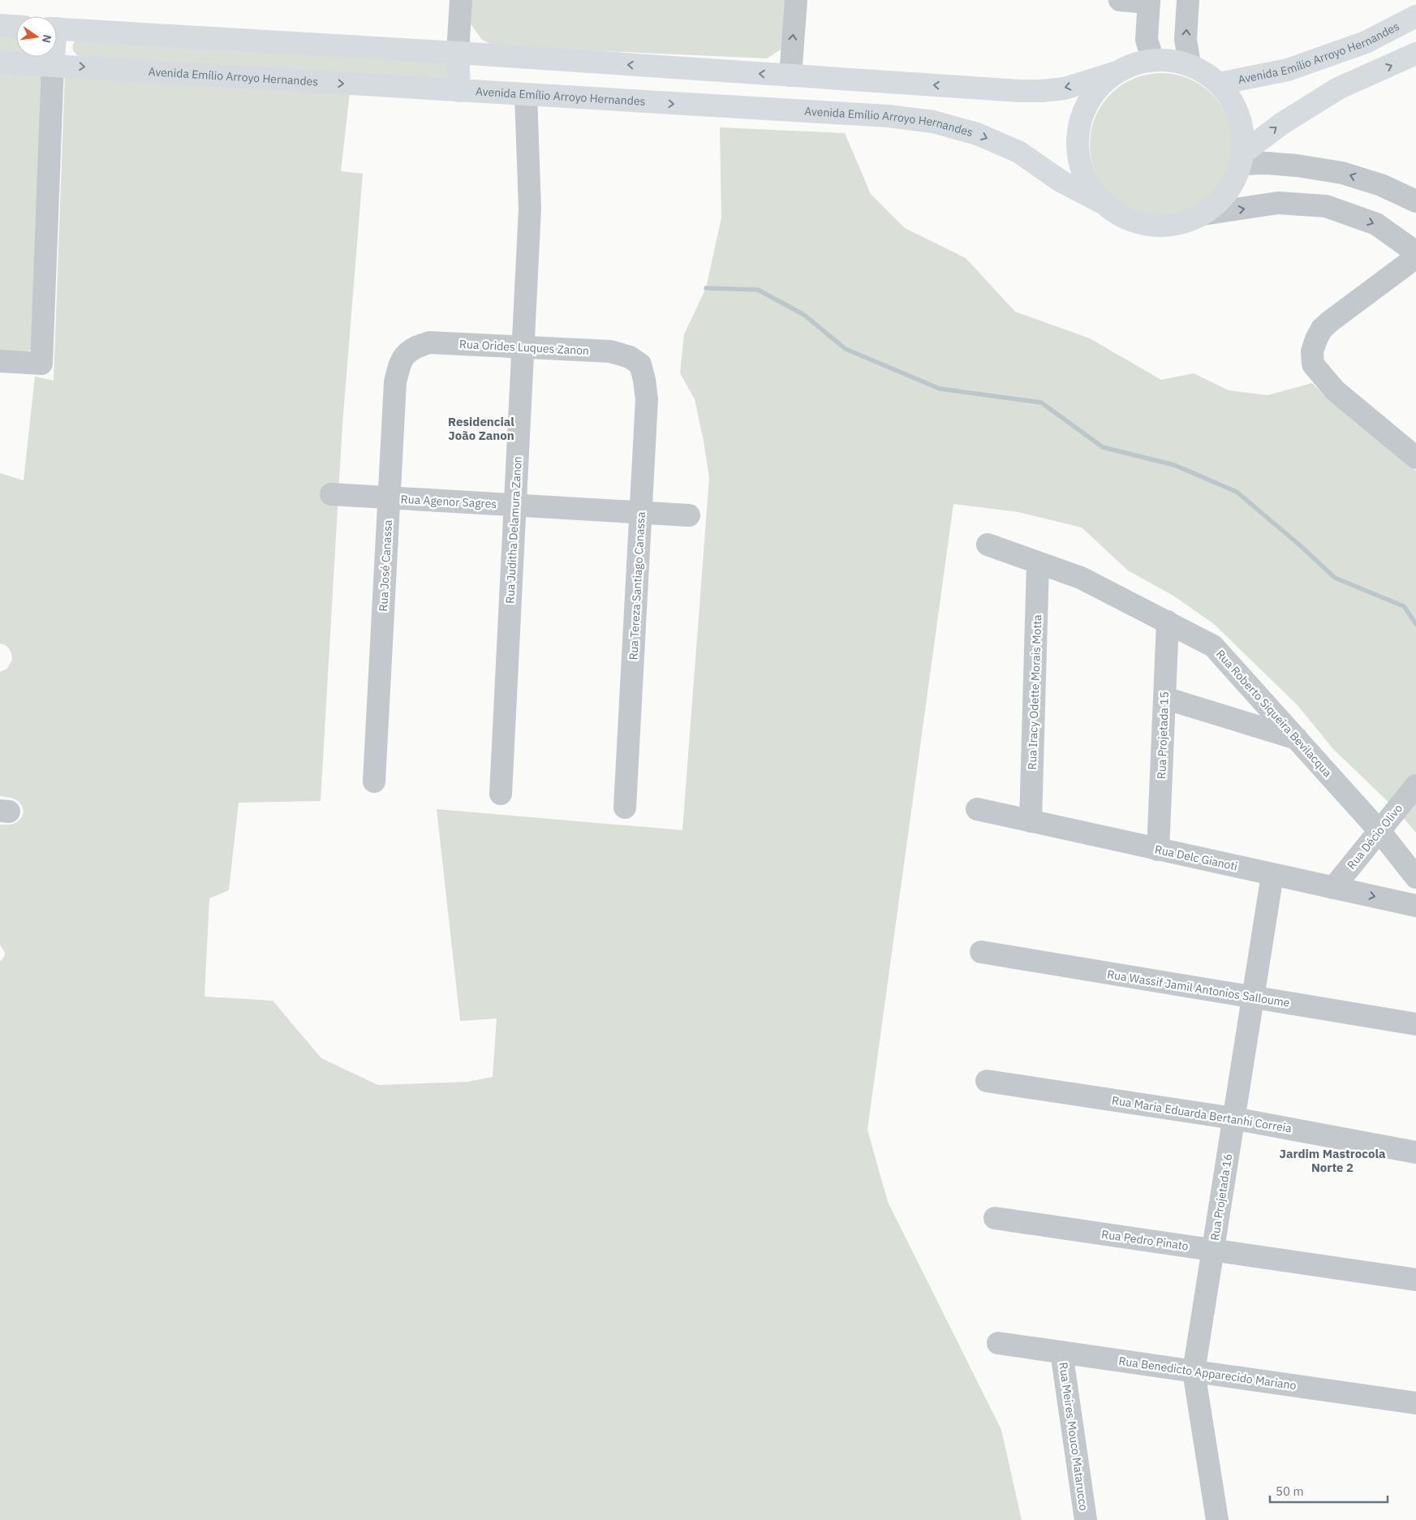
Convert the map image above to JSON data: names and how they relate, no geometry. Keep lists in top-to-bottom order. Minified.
{"streets":{"main road":["Avenida Emílio Arroyo Hernandes"],"street":["Rua Orides Luques Zanon","Rua Agenor Sagres","Rua Juditha Delamura Zanon","Rua José Canassa","Rua Tereza Santiago Canassa","Rua Iracy Odette Morais Motta","Rua Roberto Siqueira Bevilacqua","Rua Projetada 15","Rua Décio Olivo","Rua Delc Gianoti","Rua Wassif Jamil Antonios Salloume","Rua Maria Eduarda Bertanhi Correia","Rua Projetada 16","Rua Pedro Pinato","Rua Benedicto Apparecido Mariano","Rua Meires Mouco Matarucco"]},"crossings":[["Avenida Emílio Arroyo Hernandes","Rua Juditha Delamura Zanon"],["Rua Orides Luques Zanon","Rua Juditha Delamura Zanon"],["Rua Orides Luques Zanon","Rua José Canassa"],["Rua Orides Luques Zanon","Rua Tereza Santiago Canassa"],["Rua Agenor Sagres","Rua Juditha Delamura Zanon"],["Rua Agenor Sagres","Rua José Canassa"],["Rua Agenor Sagres","Rua Tereza Santiago Canassa"],["Rua Iracy Odette Morais Motta","Rua Roberto Siqueira Bevilacqua"],["Rua Iracy Odette Morais Motta","Rua Delc Gianoti"],["Rua Roberto Siqueira Bevilacqua","Rua Projetada 15"],["Rua Roberto Siqueira Bevilacqua","Rua Décio Olivo"],["Rua Projetada 15","Rua Delc Gianoti"],["Rua Décio Olivo","Rua Delc Gianoti"],["Rua Delc Gianoti","Rua Projetada 16"],["Rua Wassif Jamil Antonios Salloume","Rua Projetada 16"],["Rua Maria Eduarda Bertanhi Correia","Rua Projetada 16"],["Rua Projetada 16","Rua Pedro Pinato"],["Rua Projetada 16","Rua Benedicto Apparecido Mariano"],["Rua Benedicto Apparecido Mariano","Rua Meires Mouco Matarucco"]],"districts":["Residencial João Zanon","Jardim Mastrocola Norte 2"],"scale_bar":"50 m","north":"right"}
